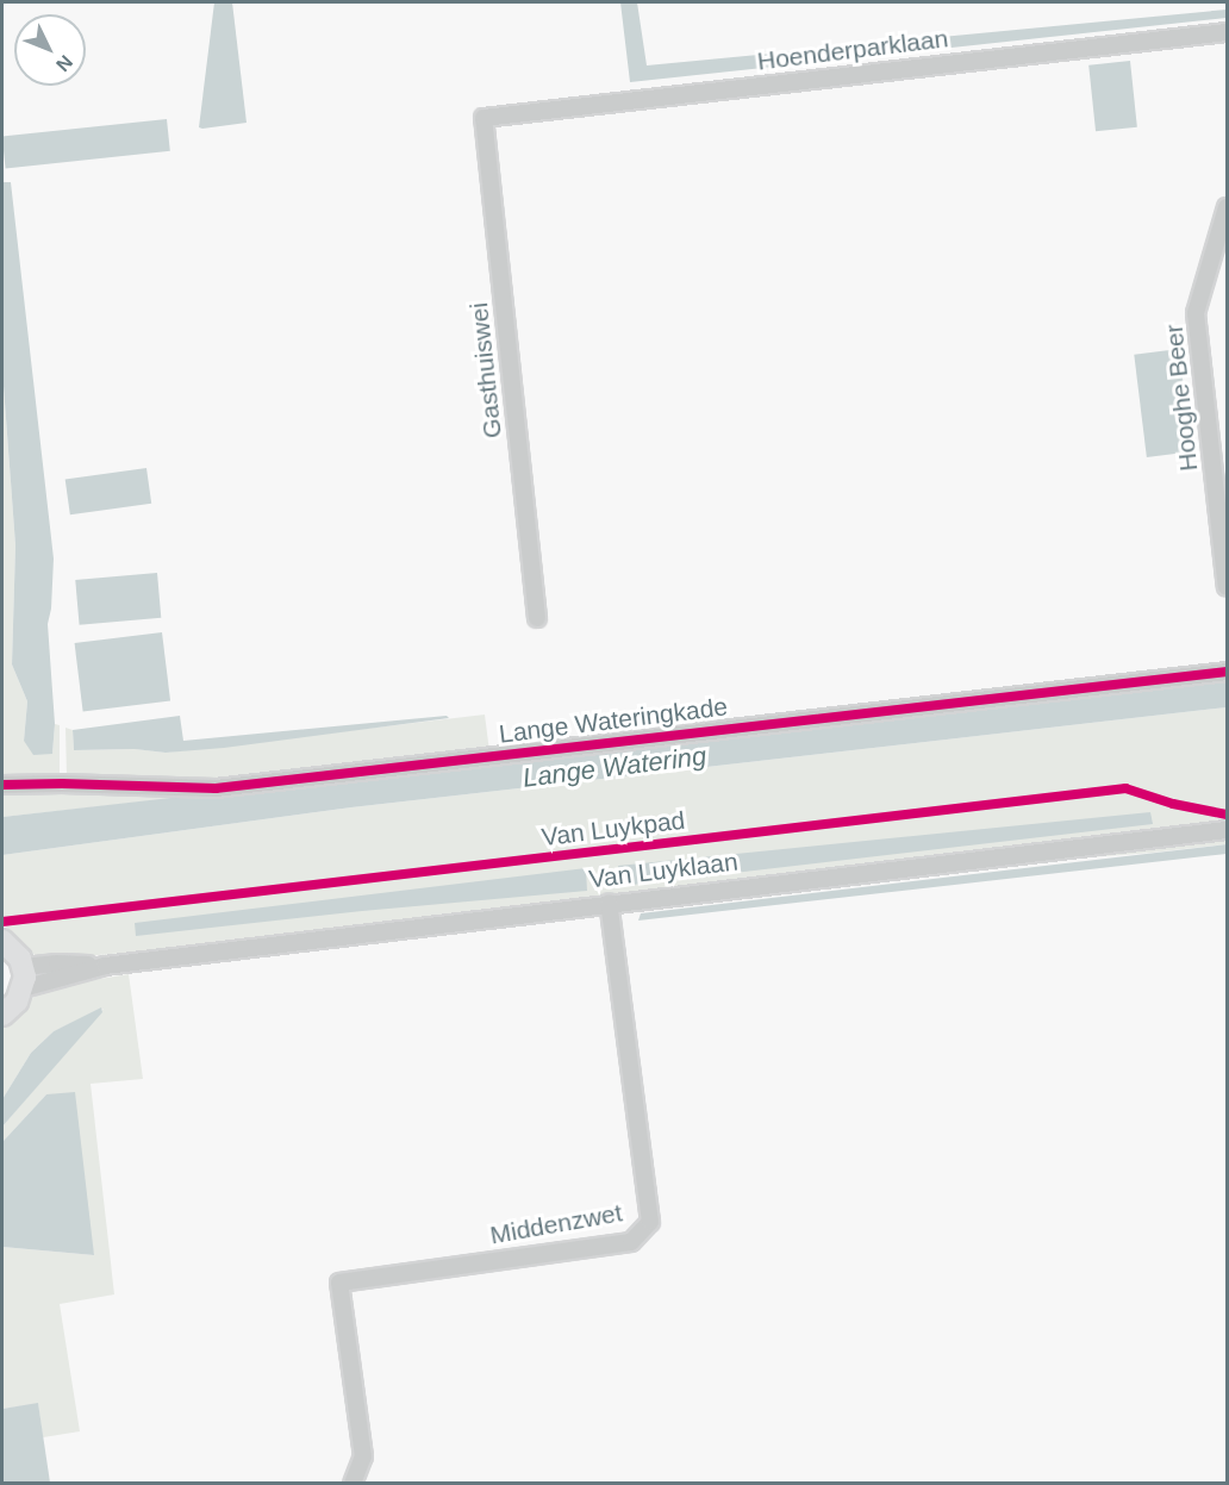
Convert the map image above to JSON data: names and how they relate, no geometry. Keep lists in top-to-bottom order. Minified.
{"streets":{"street":["Hoenderparklaan","Gasthuiswei","Hooghe Beer","Lange Wateringkade","Van Luyklaan","Middenzwet"],"cycle path":["Van Luykpad"]},"crossings":[["Hoenderparklaan","Gasthuiswei"],["Van Luyklaan","Middenzwet"]],"water":["Lange Watering"],"north":"bottom right"}
